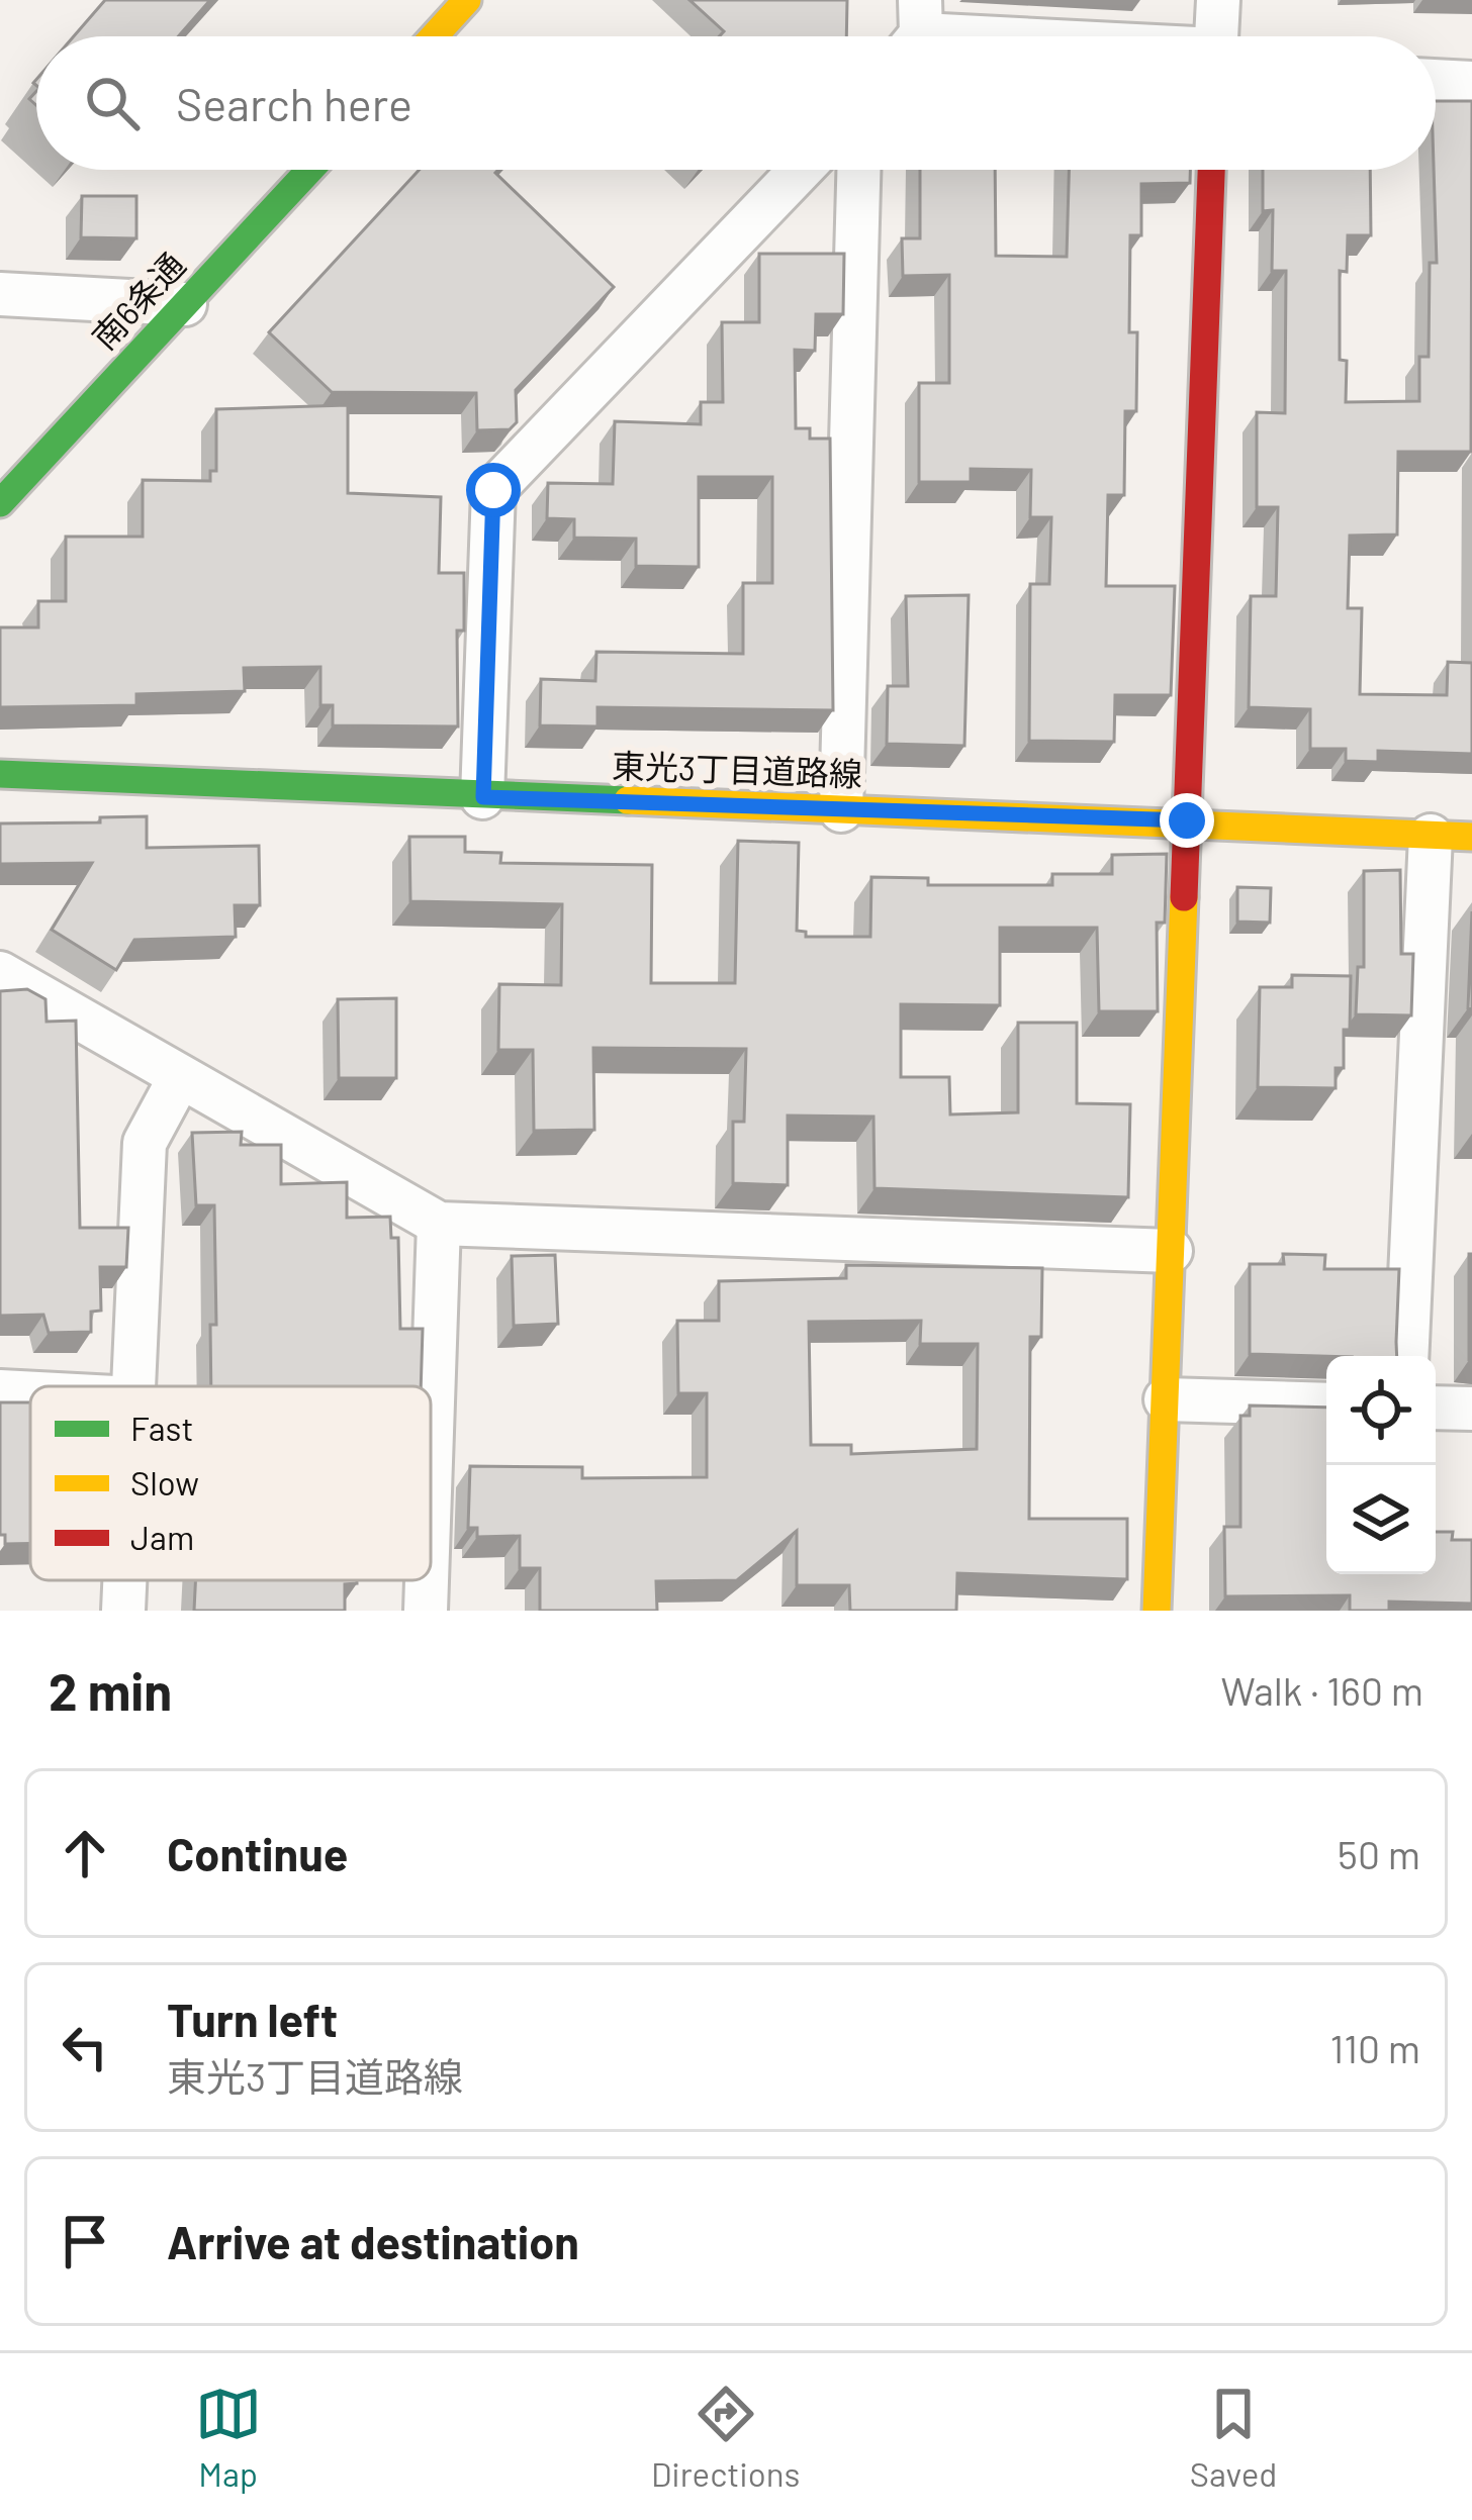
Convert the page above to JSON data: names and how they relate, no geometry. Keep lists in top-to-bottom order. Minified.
{"streets":{"street":["南6条通","東光3丁目道路線"]},"legend":["Fast","Slow","Jam"],"page":{"search":"Search here","heading":["2 min","Walk · 160 m"],"list":[["Continue","50 m"],["Turn left","東光3丁目道路線","110 m"],"Arrive at destination"],"nav":["Map","Directions","Saved"]}}
